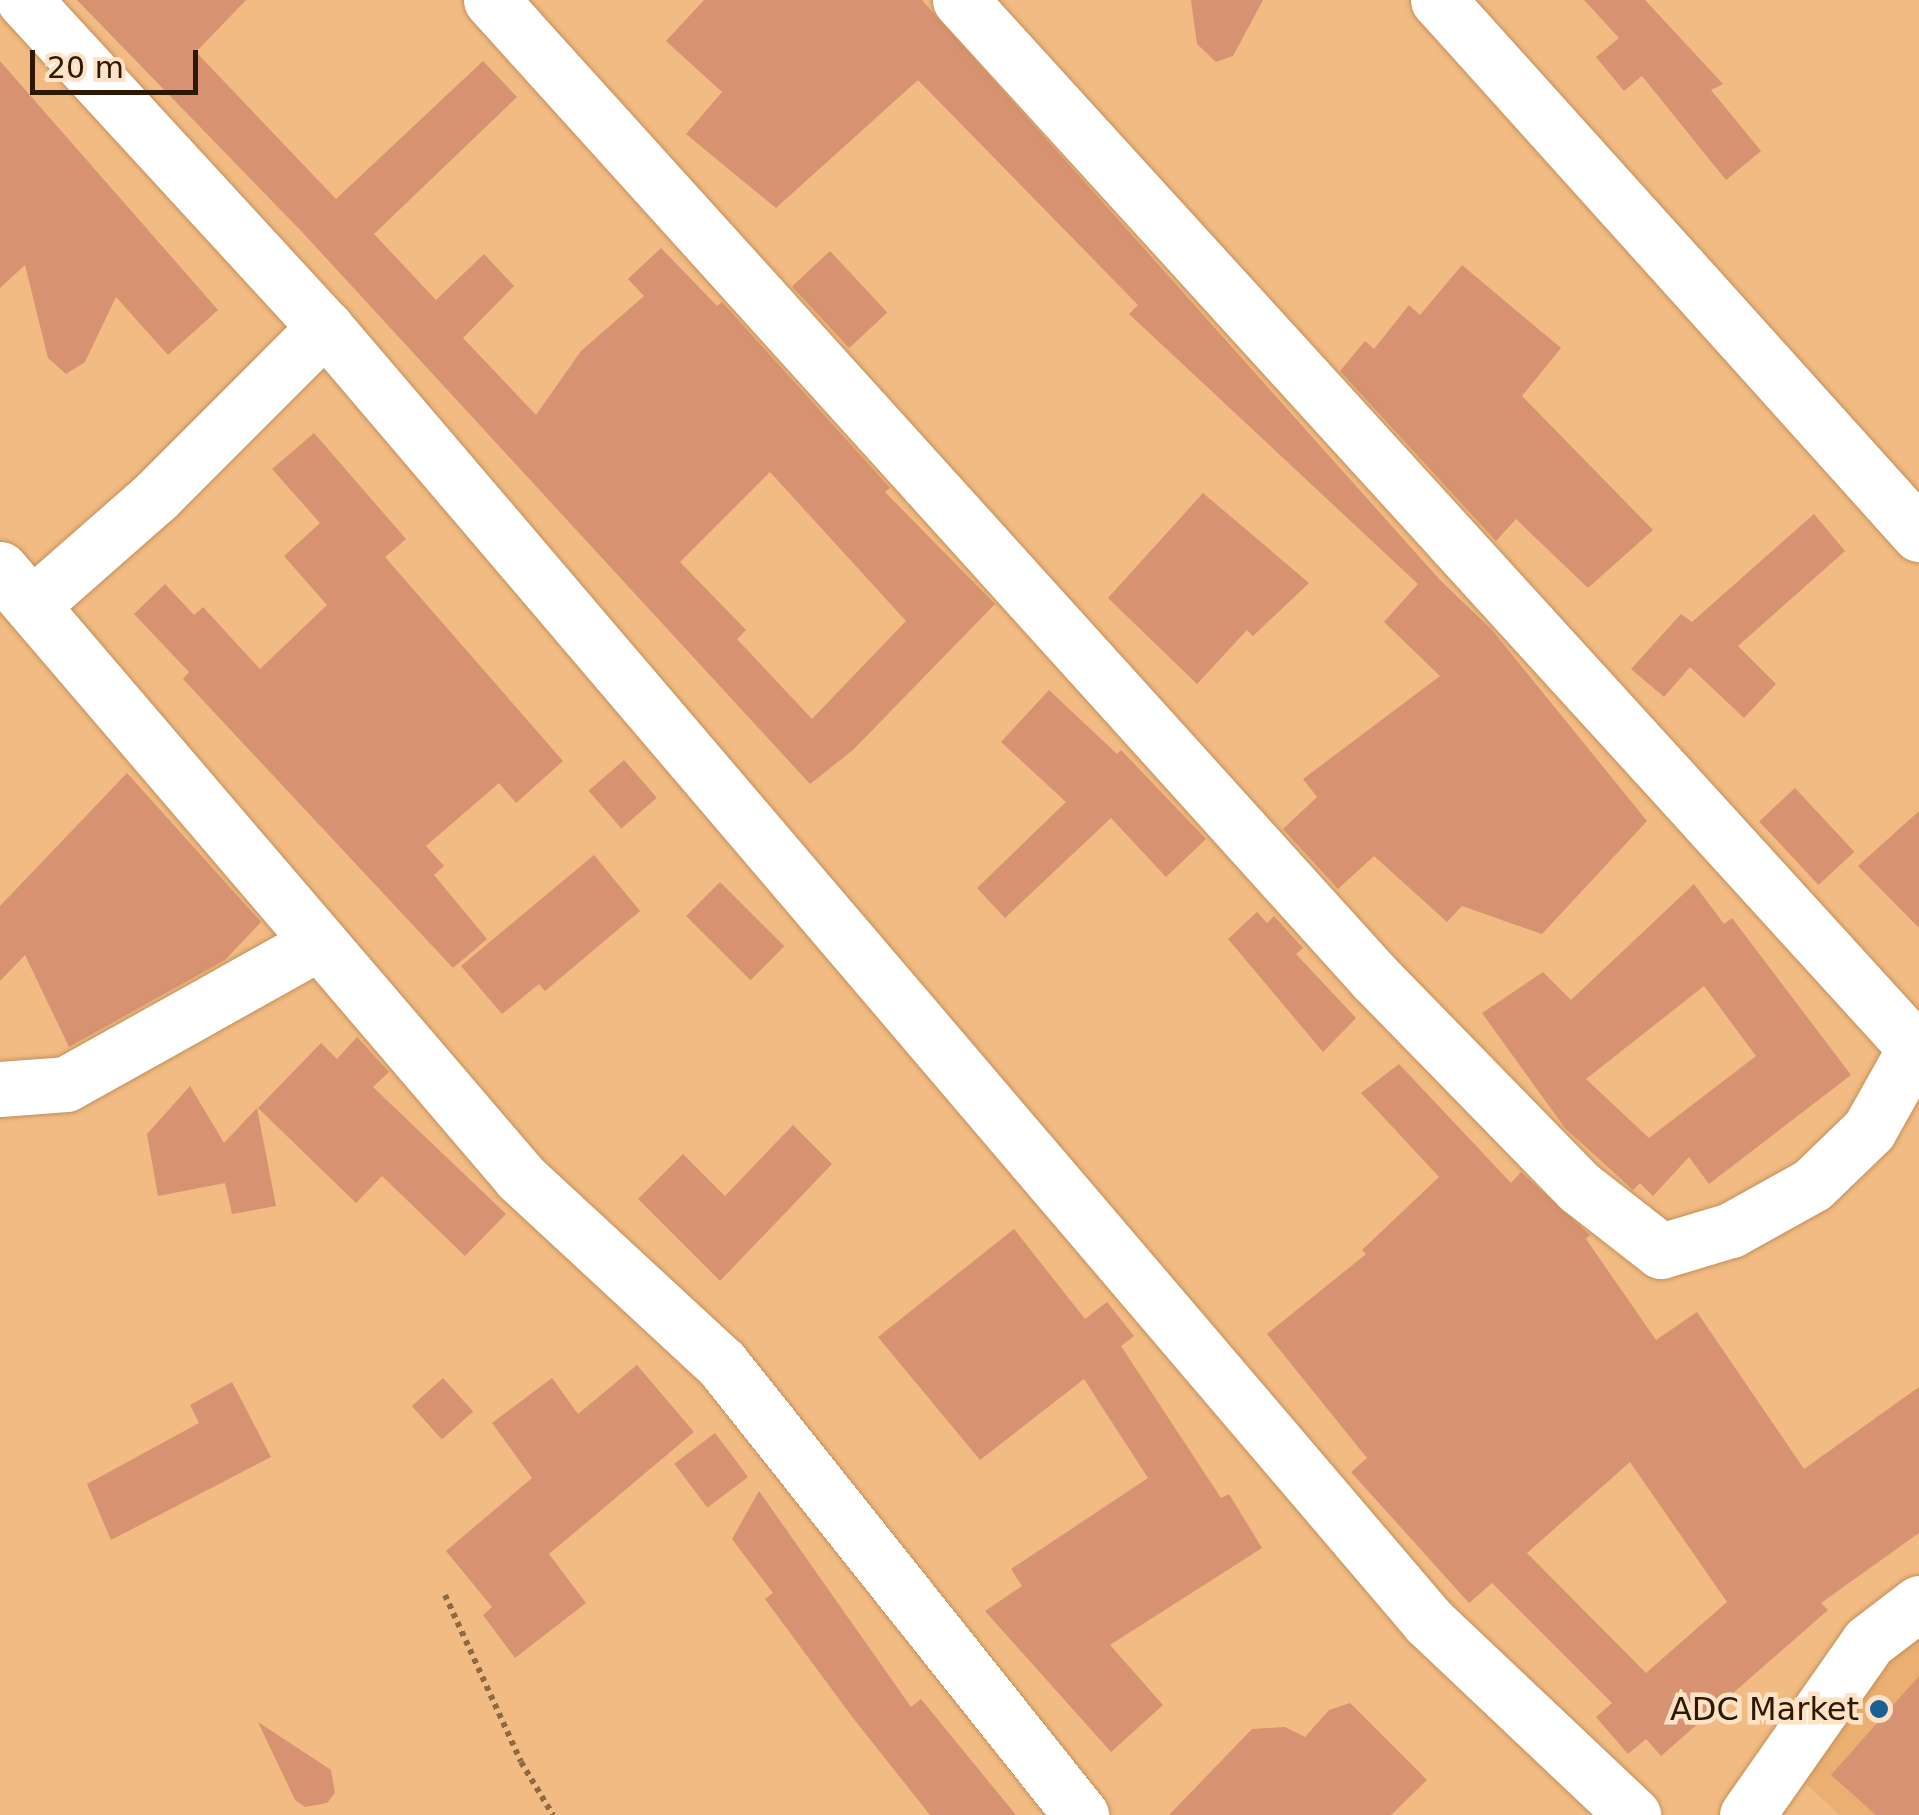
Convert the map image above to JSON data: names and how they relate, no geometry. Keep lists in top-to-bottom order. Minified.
{"places":["ADC Market"],"scale_bar":"20 m"}
